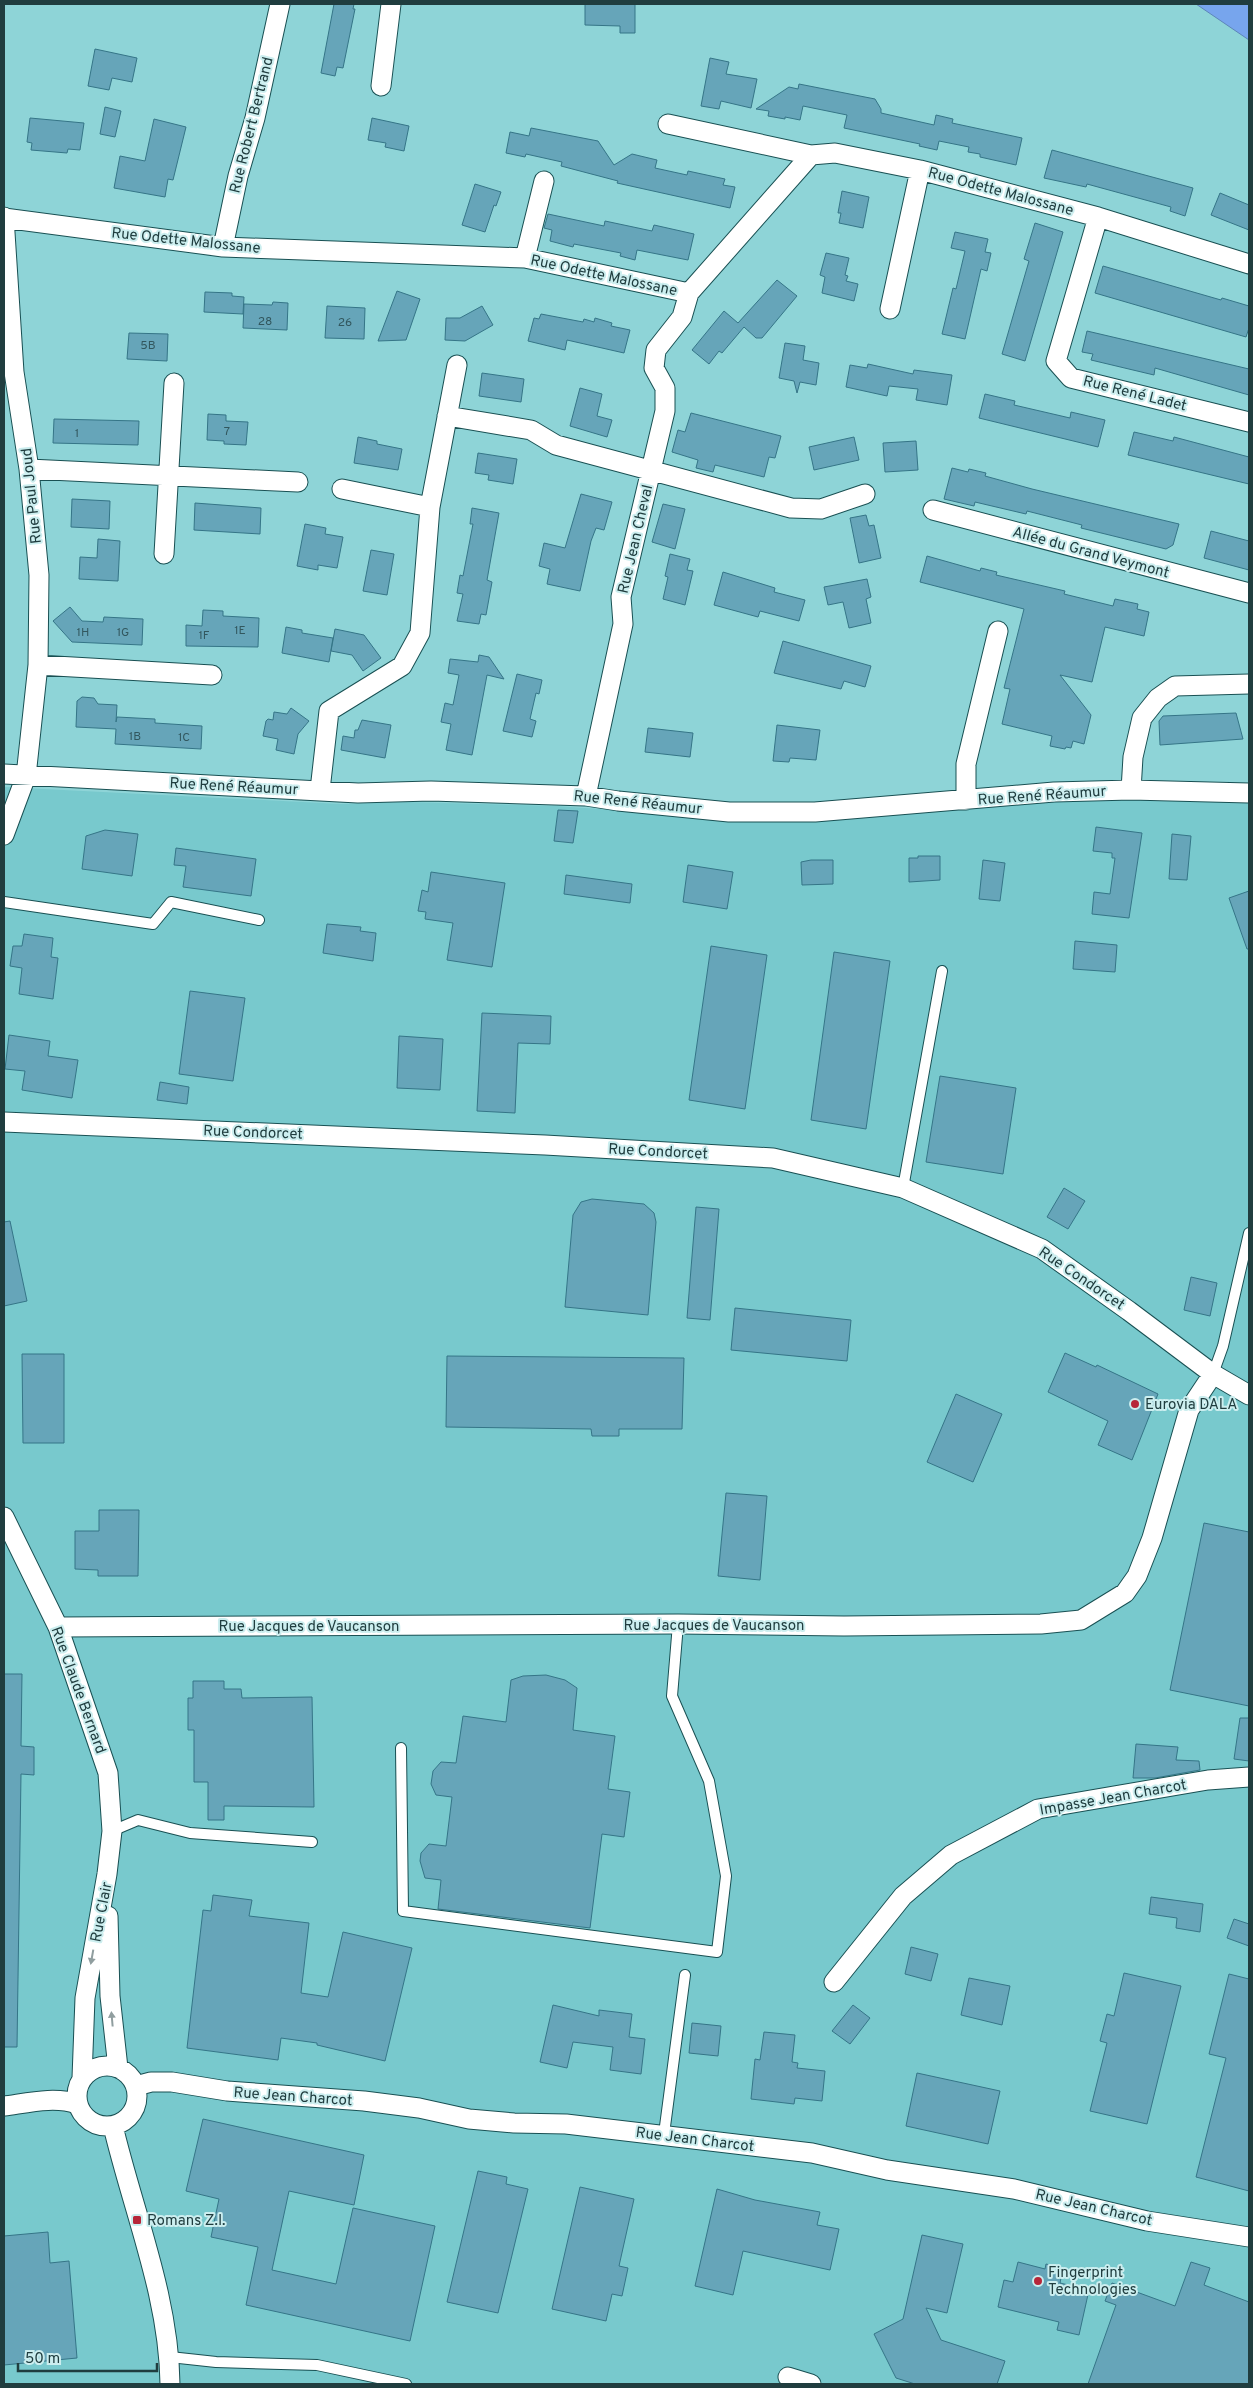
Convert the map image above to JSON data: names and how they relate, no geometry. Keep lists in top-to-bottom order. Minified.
{"streets":{"street":["Rue Robert Bertrand","Rue Odette Malossane","Rue René Ladet","Rue Paul Joud","Rue Jean Cheval","Allée du Grand Veymont","Rue René Réaumur","Rue Condorcet","Rue Jacques de Vaucanson","Rue Claude Bernard","Impasse Jean Charcot","Rue Clair","Rue Jean Charcot"]},"crossings":[["Rue Robert Bertrand","Rue Odette Malossane"],["Rue Odette Malossane","Rue René Ladet"],["Rue Odette Malossane","Rue Paul Joud"],["Rue Odette Malossane","Rue Jean Cheval"],["Rue Paul Joud","Rue René Réaumur"],["Rue Jean Cheval","Rue René Réaumur"],["Rue Condorcet","Rue Jacques de Vaucanson"],["Rue Jacques de Vaucanson","Rue Claude Bernard"],["Rue Claude Bernard","Rue Clair"],["Rue Clair","Rue Jean Charcot"]],"places":{"other":["Eurovia DALA","Fingerprint Technologies"],"transit":["Romans Z.I."]},"house_numbers":["28","26","5B","7","1","1E","1H","1G","1F","1B","1C"],"scale_bar":"50 m"}
